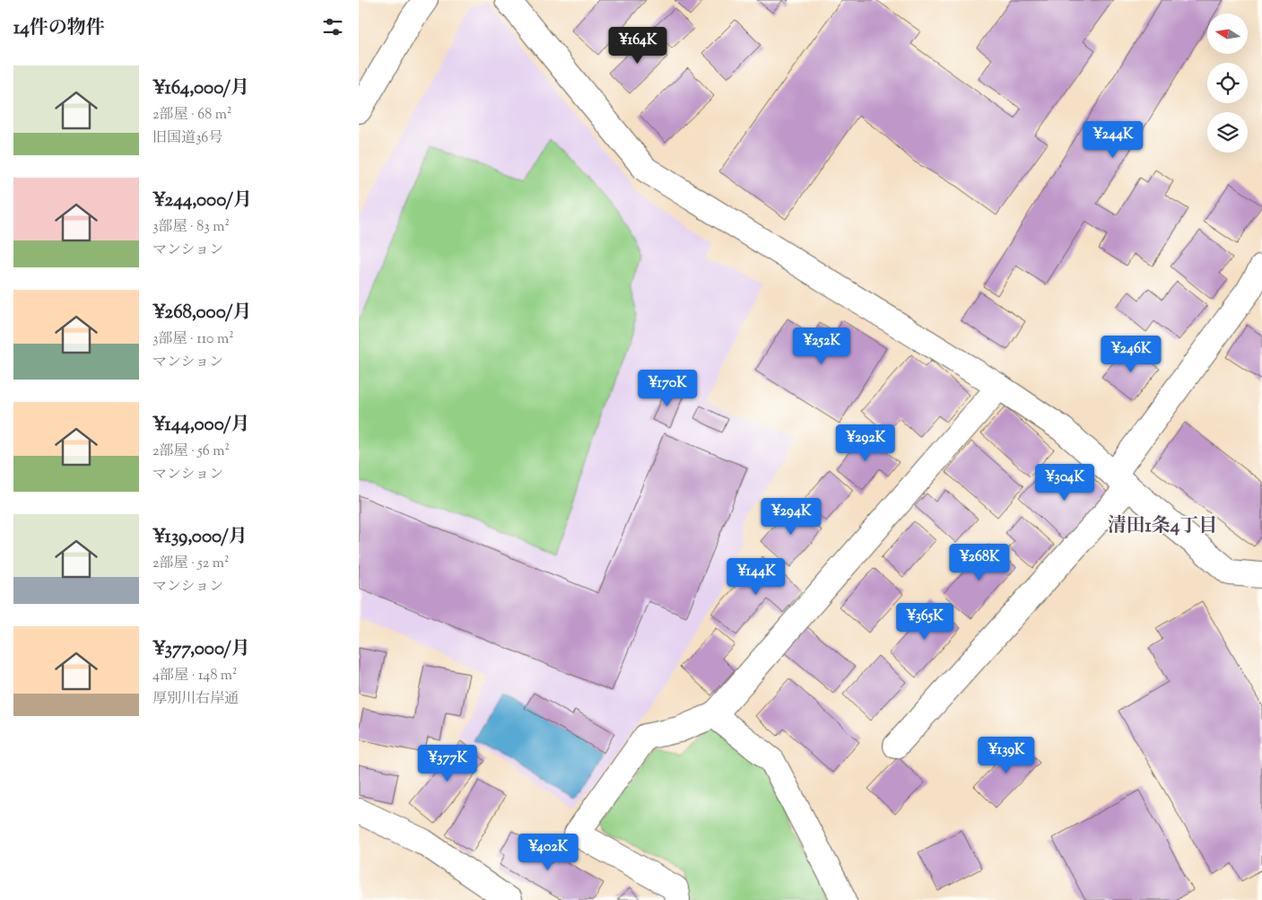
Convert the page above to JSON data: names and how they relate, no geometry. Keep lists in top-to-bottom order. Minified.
{"districts":["清田1条4丁目"],"north":"left","page":{"heading":"14件の物件","price":["¥164K","¥244K","¥252K","¥246K","¥170K","¥292K","¥304K","¥294K","¥268K","¥144K","¥365K","¥139K","¥377K","¥402K"],"list":[{"name":"¥164,000/月","note":"2部屋 · 68 m² · 旧国道36号"},{"name":"¥244,000/月","note":"3部屋 · 83 m² · マンション"},{"name":"¥268,000/月","note":"3部屋 · 110 m² · マンション"},{"name":"¥144,000/月","note":"2部屋 · 56 m² · マンション"},{"name":"¥139,000/月","note":"2部屋 · 52 m² · マンション"},{"name":"¥377,000/月","note":"4部屋 · 148 m² · 厚別川右岸通"}]}}
